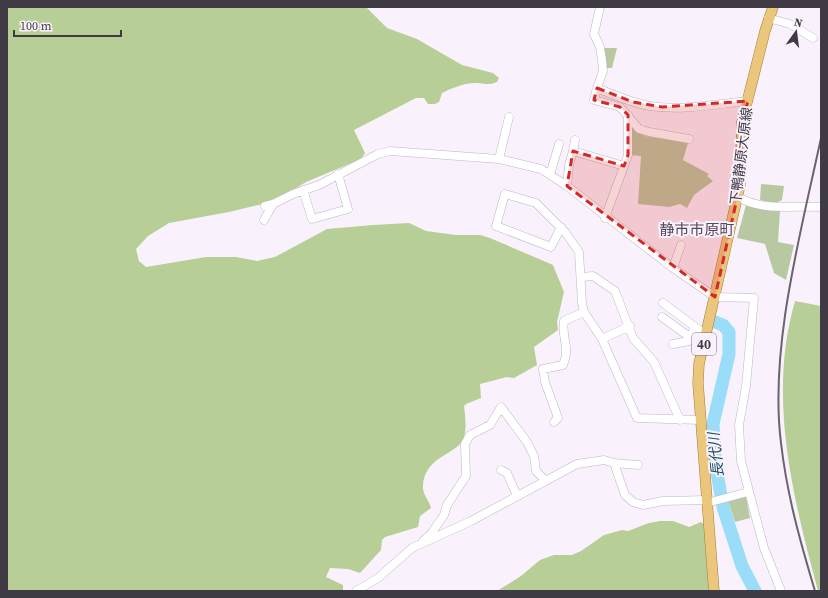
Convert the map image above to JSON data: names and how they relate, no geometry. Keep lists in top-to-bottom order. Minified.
{"streets":{"main road":["下鴨静原大原線","40"]},"districts":["静市市原町"],"water":["長代川"],"scale_bar":"100 m","north":"top"}
